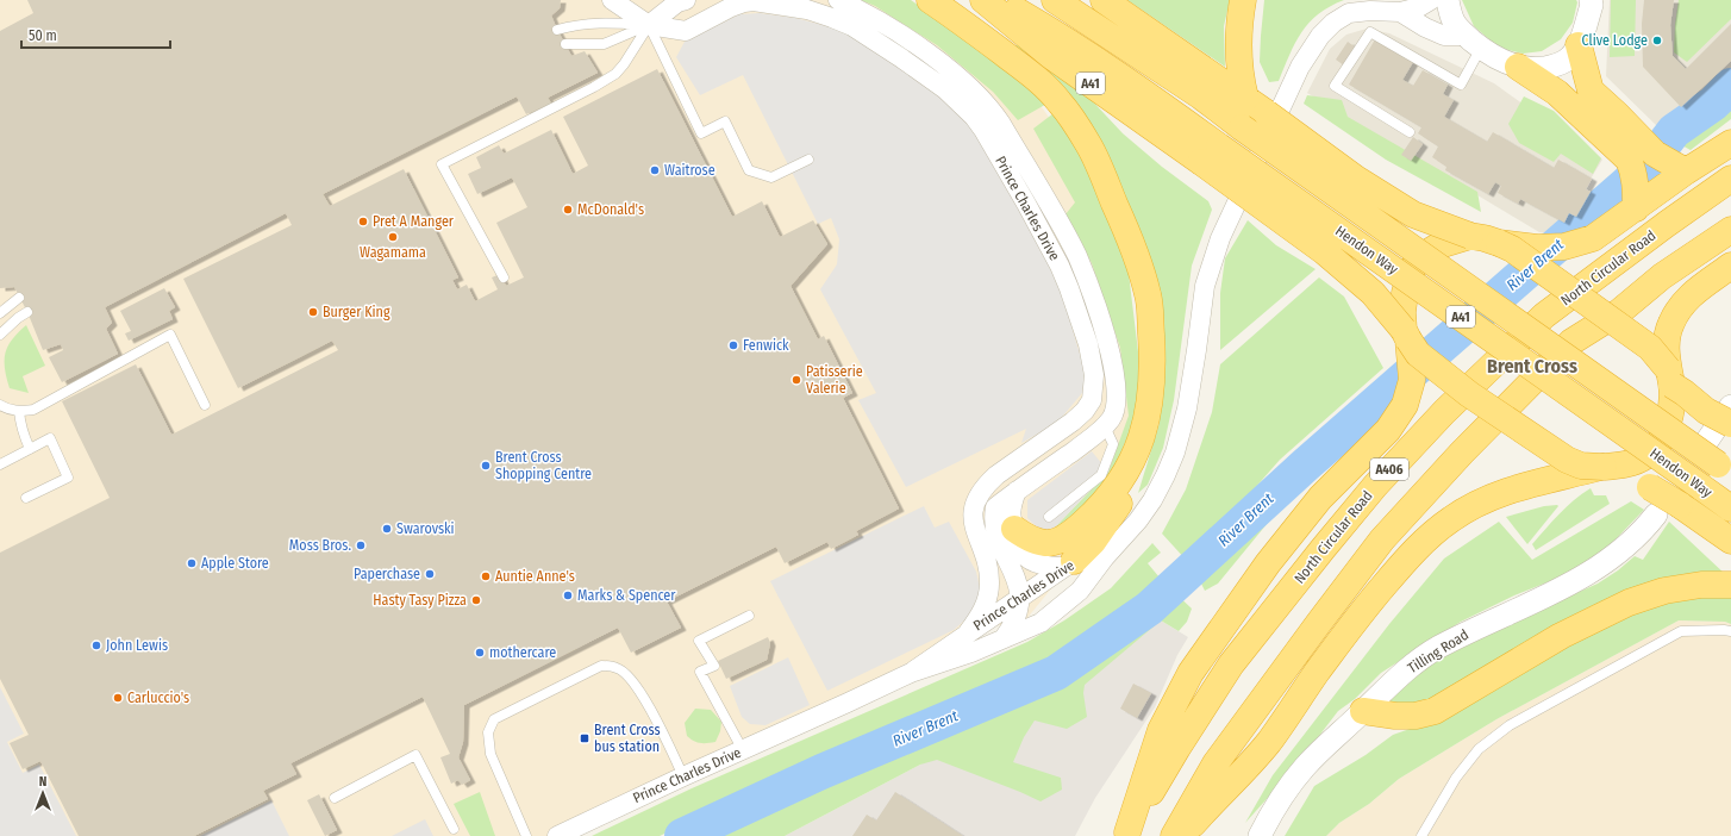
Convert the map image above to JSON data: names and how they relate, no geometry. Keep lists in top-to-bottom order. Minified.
{"streets":{"highway":["A41","Hendon Way","North Circular Road","A406"],"street":["Prince Charles Drive","Tilling Road"]},"crossings":[["A41","Hendon Way"],["A41","A406"],["North Circular Road","A406"]],"districts":["Brent Cross"],"water":["River Brent"],"places":{"other":["Clive Lodge","Waitrose","McDonald's","Pret A Manger","Wagamama","Burger King","Fenwick","Patisserie Valerie","Brent Cross Shopping Centre","Swarovski","Moss Bros.","Apple Store","Paperchase","Auntie Anne's","Marks & Spencer","Hasty Tasy Pizza","John Lewis","mothercare","Carluccio's"],"transit":["Brent Cross bus station"]},"scale_bar":"50 m","north":"top"}
